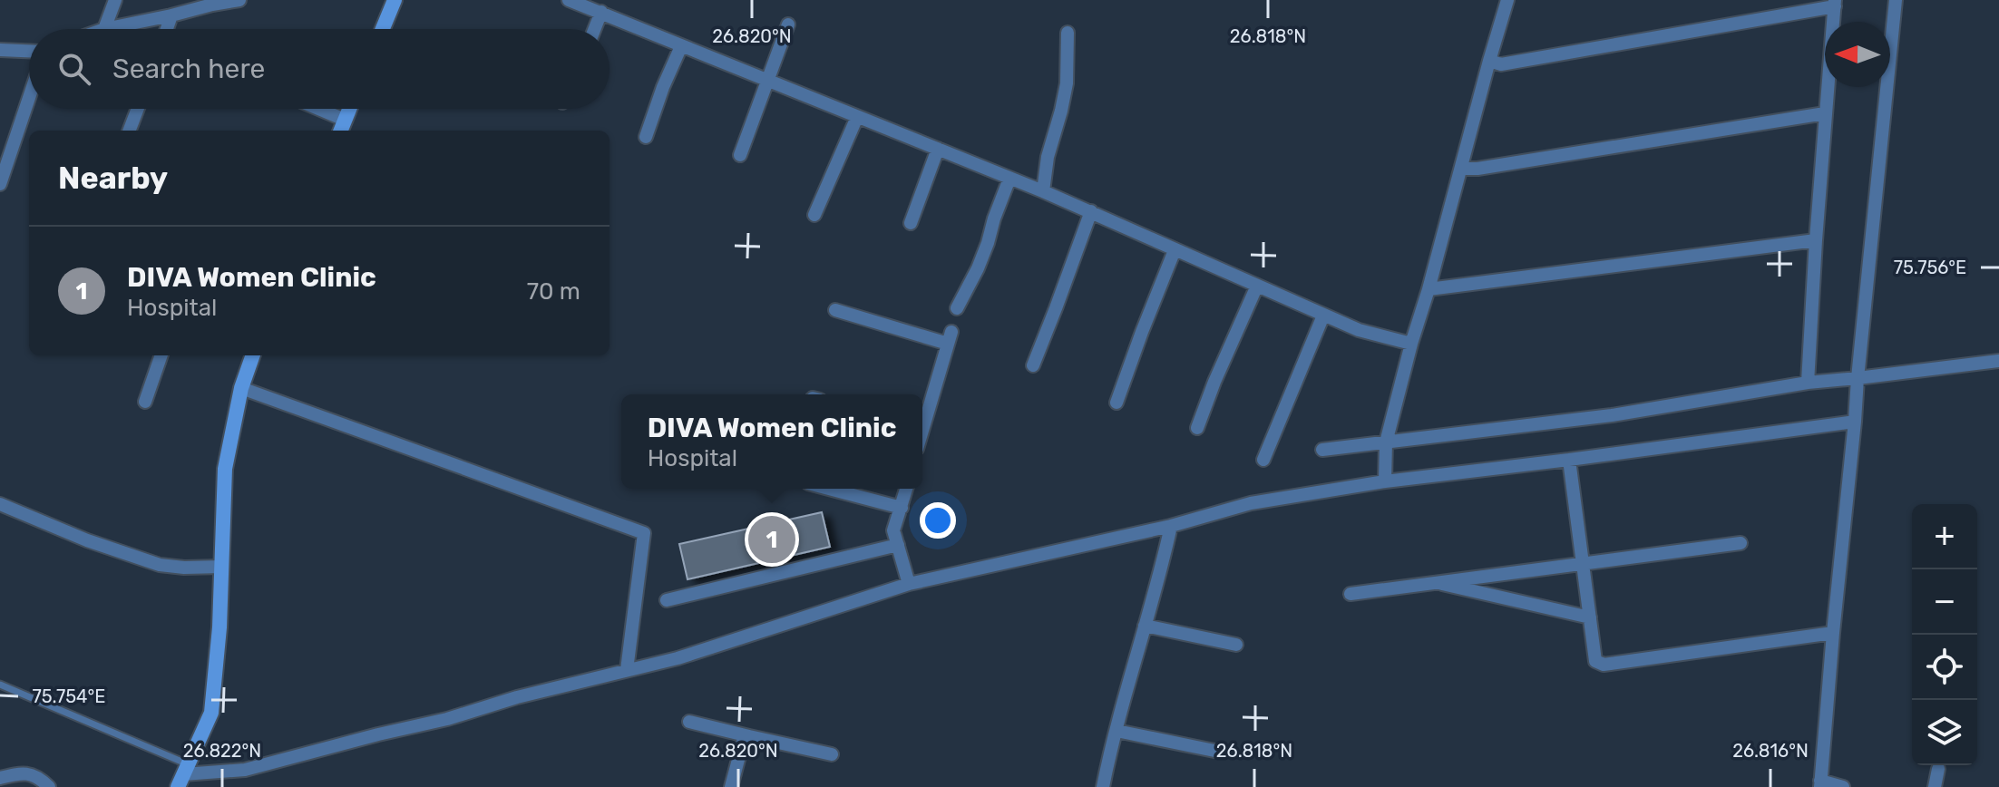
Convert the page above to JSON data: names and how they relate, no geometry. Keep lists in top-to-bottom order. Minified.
{"north":"left","page":{"search":"Search here","heading":"Nearby","list":[{"mark":"1","name":"DIVA Women Clinic","note":"Hospital","value":"70 m"}],"popup":["DIVA Women Clinic","Hospital"],"map_buttons":["+","−"],"pins":"1"},"coordinates":["26.820°N","26.818°N","75.756°E","75.754°E","26.822°N","26.816°N"]}
